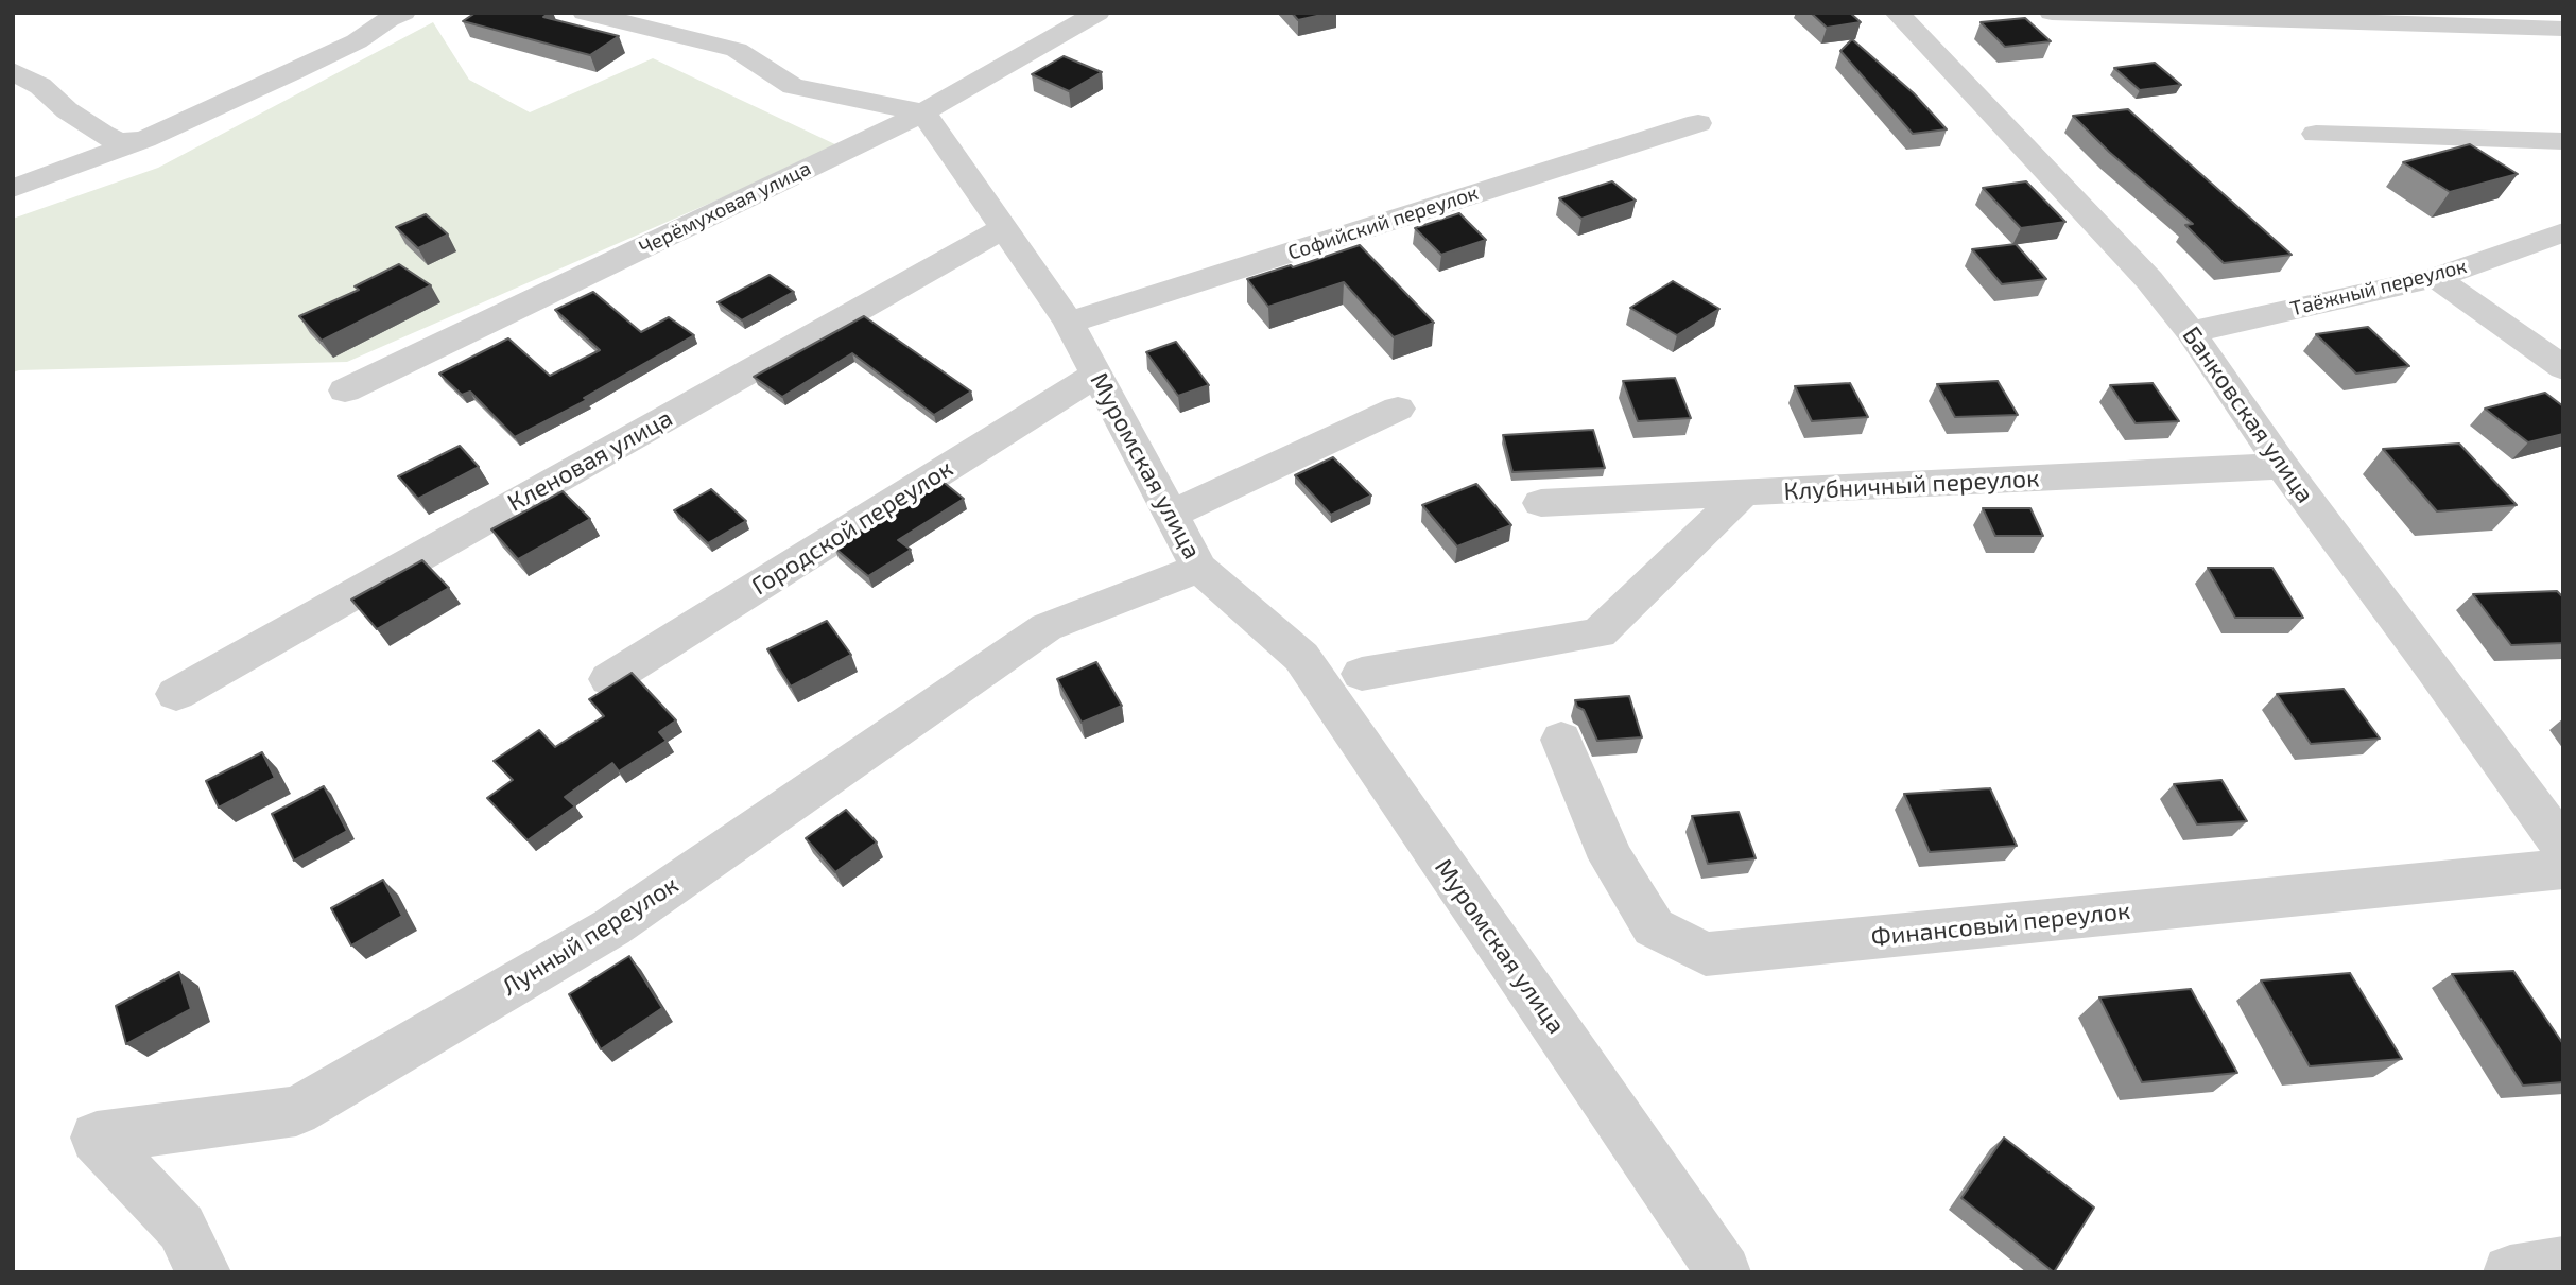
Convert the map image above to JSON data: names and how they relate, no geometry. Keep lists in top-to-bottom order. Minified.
{"streets":{"street":["Черёмуховая улица","Софийский переулок","Таёжный переулок","Банковская улица","Кленовая улица","Муромская улица","Клубничный переулок","Городской переулок","Финансовый переулок","Лунный переулок"]},"crossings":[["Черёмуховая улица","Муромская улица"],["Софийский переулок","Муромская улица"],["Таёжный переулок","Банковская улица"],["Банковская улица","Клубничный переулок"],["Кленовая улица","Муромская улица"],["Муромская улица","Городской переулок"],["Муромская улица","Лунный переулок"]]}
